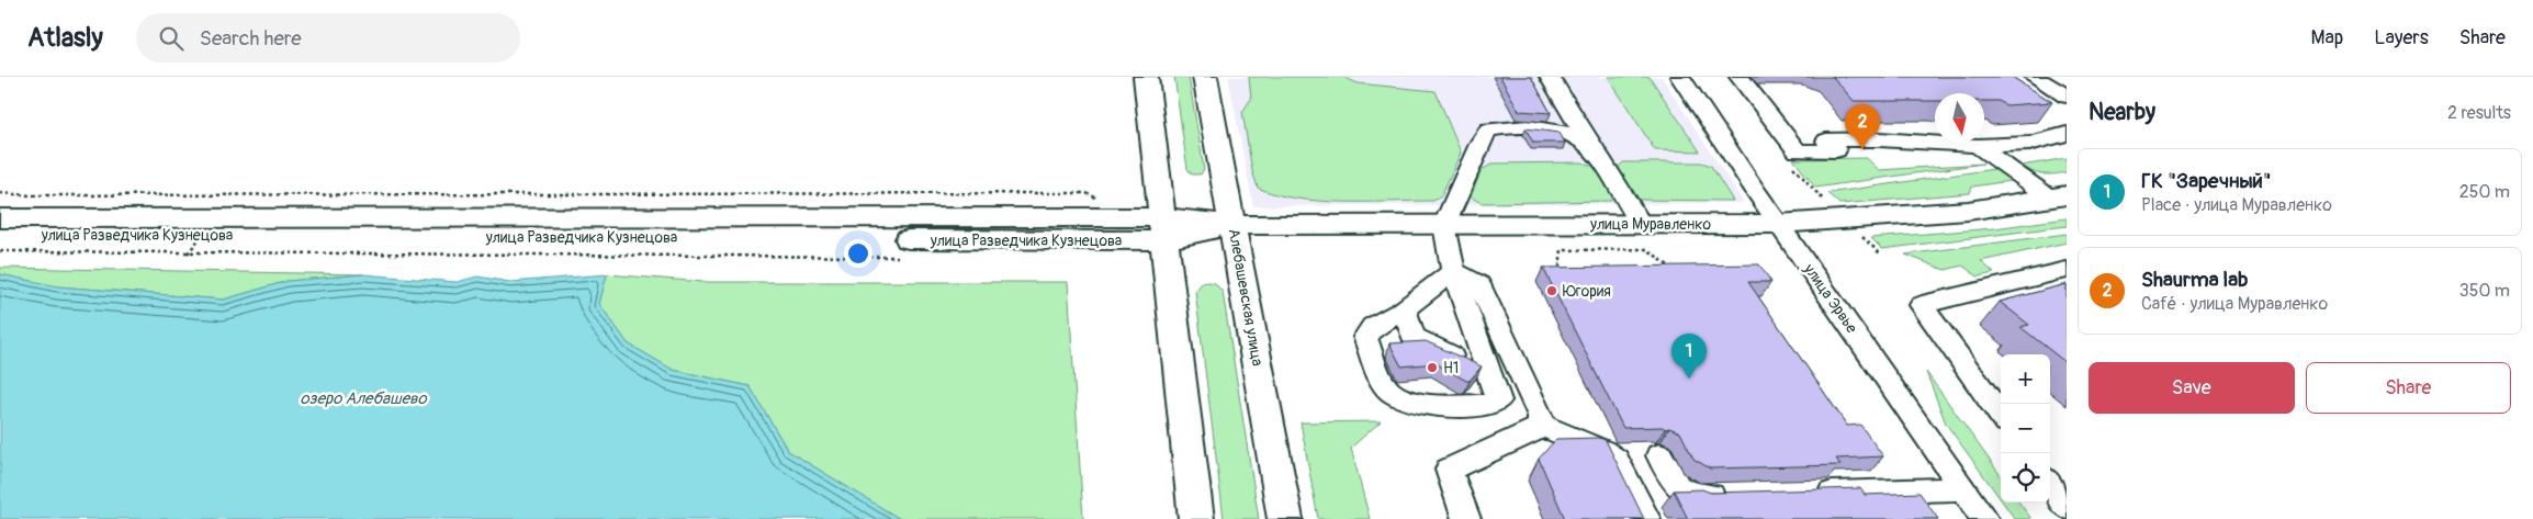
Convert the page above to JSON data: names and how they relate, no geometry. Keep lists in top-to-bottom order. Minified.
{"streets":{"main road":["улица Муравленко","улица Разведчика Кузнецова","Алебашевская улица"],"street":["улица Эрвье"]},"crossings":[["улица Муравленко","улица Разведчика Кузнецова"],["улица Муравленко","Алебашевская улица"],["улица Муравленко","улица Эрвье"]],"water":["озеро Алебашево"],"places":["Югория","Н1"],"north":"bottom","page":{"header":"Atlasly","search":"Search here","nav":["Map","Layers","Share"],"heading":["Nearby","2 results"],"pins":["2","1"],"list":[{"mark":"1","name":"ГК \"Заречный\"","note":"Place · улица Муравленко","value":"250 m"},{"mark":"2","name":"Shaurma lab","note":"Café · улица Муравленко","value":"350 m"}],"buttons":["Save","Share"],"map_buttons":["+","−"]}}
